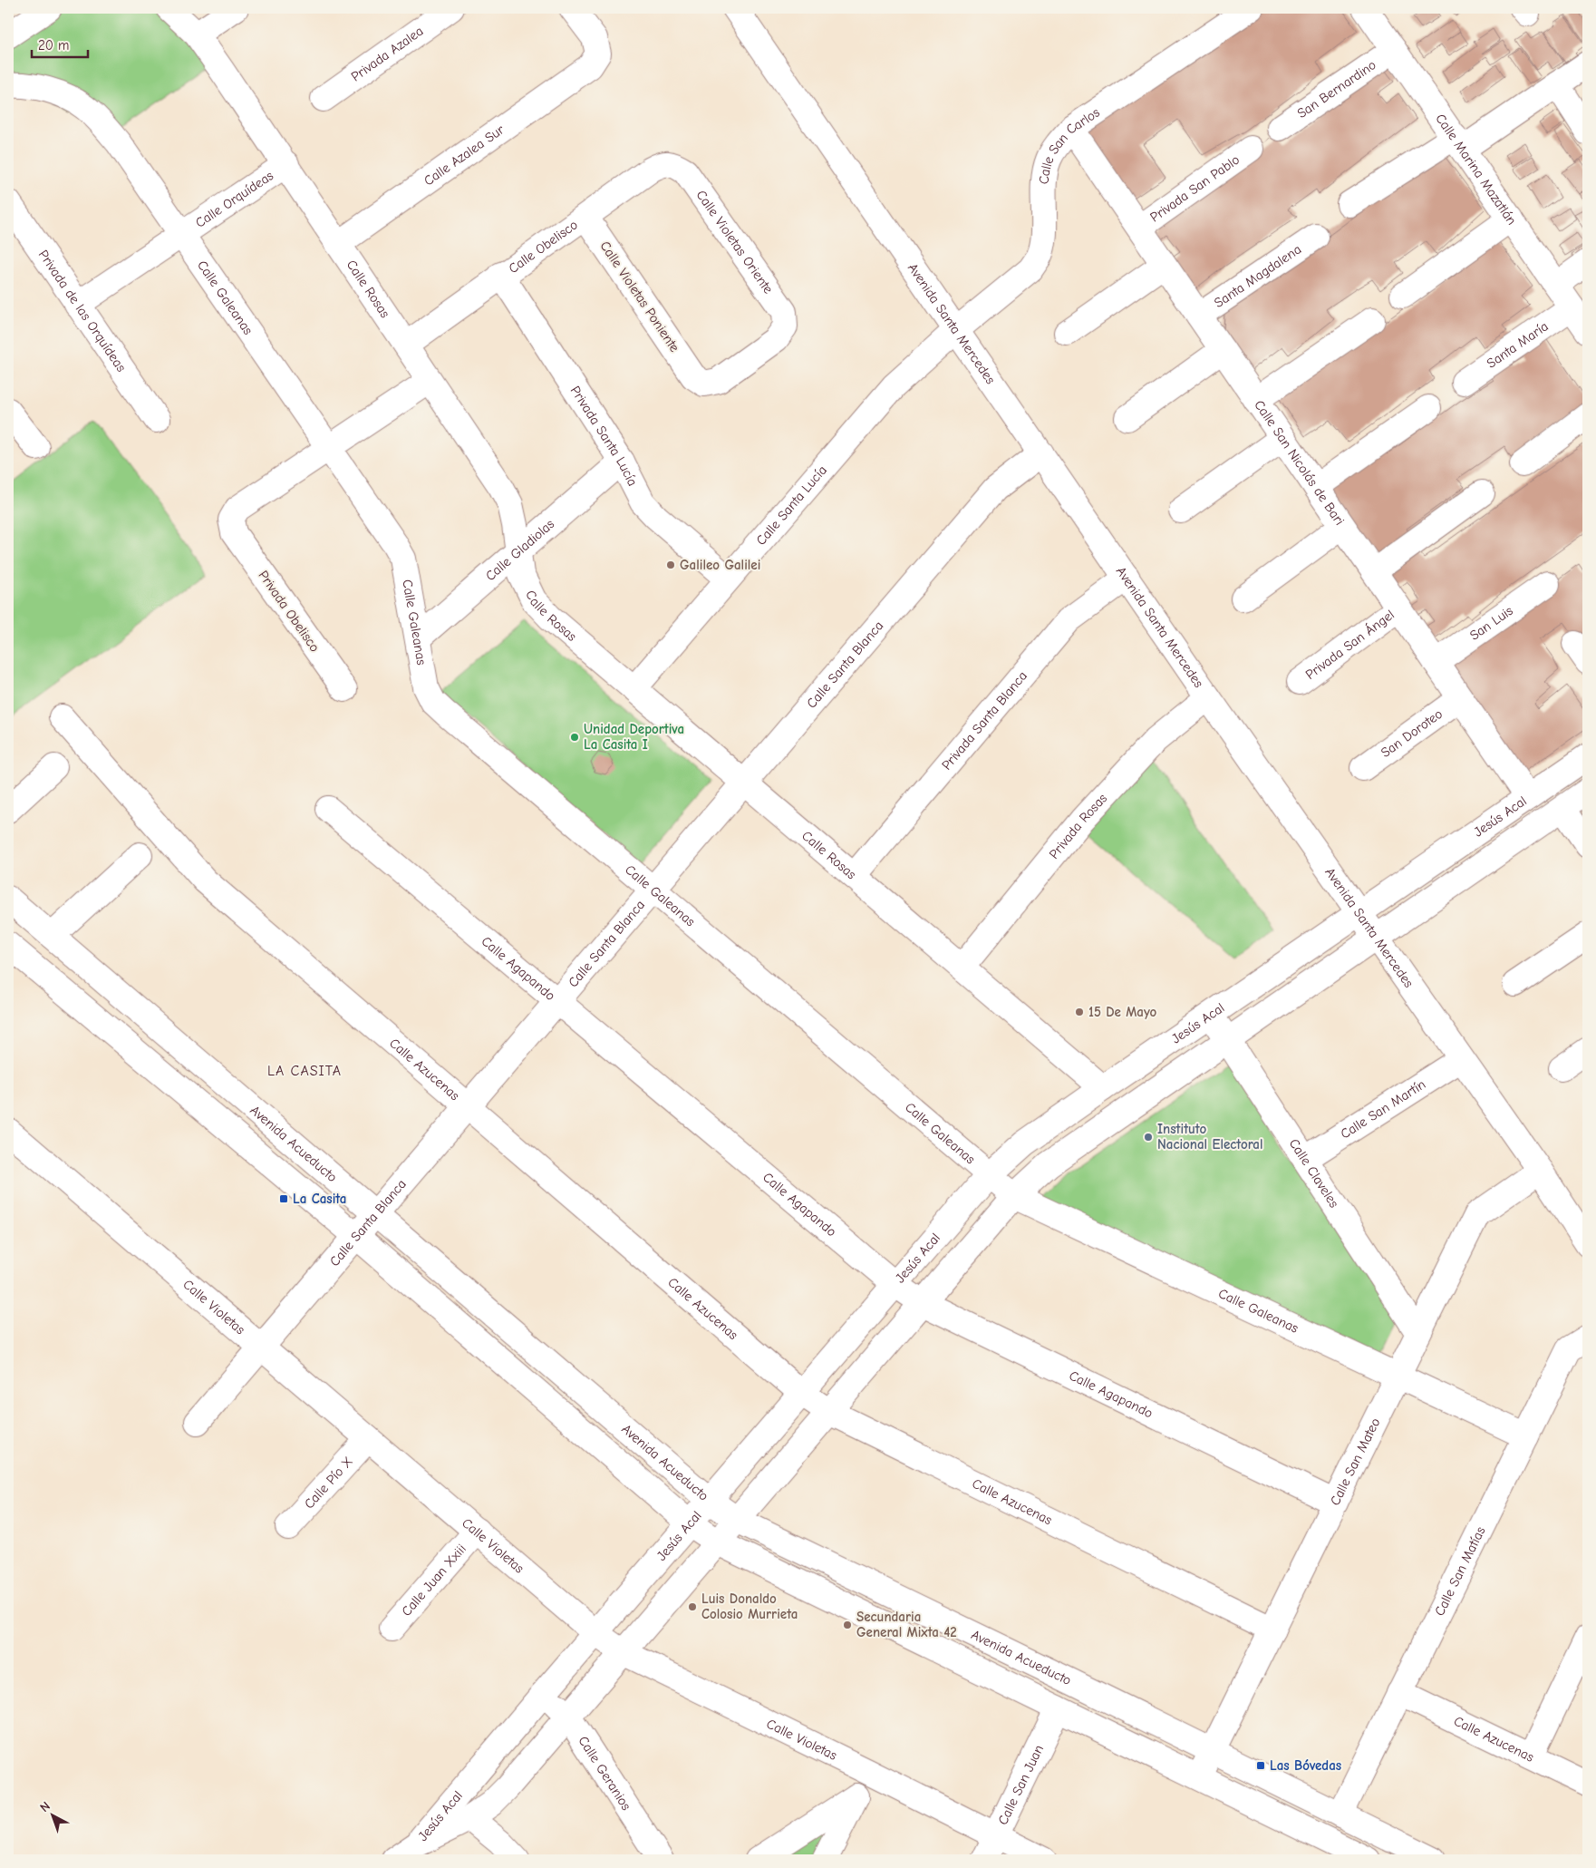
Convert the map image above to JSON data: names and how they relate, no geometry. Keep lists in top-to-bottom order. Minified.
{"streets":{"street":["Privada Azalea","San Bernardino","Calle San Carlos","Calle Azalea Sur","Calle Marina Mazatlán","Privada San Pablo","Calle Orquídeas","Calle Violetas Oriente","Calle Obelisco","Santa Magdalena","Calle Rosas","Calle Violetas Poniente","Calle Galeanas","Privada de las Orquídeas","Avenida Santa Mercedes","Santa María","Privada Santa Lucía","Calle San Nicolás de Bari","Calle Santa Lucía","Calle Gladiolas","Privada Obelisco","San Luis","Privada San Ángel","Calle Santa Blanca","Privada Santa Blanca","San Doroteo","Jesús Acal","Privada Rosas","Calle Agapando","Calle Azucenas","Calle San Martín","Avenida Acueducto","Calle Claveles","Calle Violetas","Calle San Mateo","Calle Pío X","Calle San Matías","Calle Juan Xxiii","Calle Geranios","Calle San Juan"]},"crossings":[["San Bernardino","Calle Marina Mazatlán"],["Calle San Carlos","Avenida Santa Mercedes"],["Calle San Carlos","Calle San Nicolás de Bari"],["Calle San Carlos","Calle Santa Lucía"],["Calle Azalea Sur","Calle Rosas"],["Calle Marina Mazatlán","Santa María"],["Privada San Pablo","Calle San Nicolás de Bari"],["Calle Orquídeas","Calle Rosas"],["Calle Orquídeas","Calle Galeanas"],["Calle Orquídeas","Privada de las Orquídeas"],["Calle Violetas Oriente","Calle Obelisco"],["Calle Violetas Oriente","Calle Violetas Poniente"],["Calle Obelisco","Calle Rosas"],["Calle Obelisco","Calle Violetas Poniente"],["Calle Obelisco","Privada Santa Lucía"],["Santa Magdalena","Calle San Nicolás de Bari"],["Calle Rosas","Calle Santa Lucía"],["Calle Rosas","Calle Gladiolas"],["Calle Rosas","Calle Santa Blanca"],["Calle Rosas","Privada Santa Blanca"],["Calle Rosas","Jesús Acal"],["Calle Rosas","Privada Rosas"],["Calle Galeanas","Calle Gladiolas"],["Calle Galeanas","Privada Obelisco"],["Calle Galeanas","Calle Santa Blanca"],["Calle Galeanas","Jesús Acal"],["Calle Galeanas","Calle San Mateo"],["Calle Galeanas","Calle San Matías"],["Avenida Santa Mercedes","Calle Santa Lucía"],["Avenida Santa Mercedes","Calle Santa Blanca"],["Avenida Santa Mercedes","Privada Santa Blanca"],["Avenida Santa Mercedes","Jesús Acal"],["Avenida Santa Mercedes","Privada Rosas"],["Avenida Santa Mercedes","Calle San Martín"],["Avenida Santa Mercedes","Calle San Mateo"],["Privada Santa Lucía","Calle Santa Lucía"],["Privada Santa Lucía","Calle Gladiolas"],["Calle San Nicolás de Bari","San Luis"],["Calle San Nicolás de Bari","Privada San Ángel"],["Calle San Nicolás de Bari","San Doroteo"],["Calle San Nicolás de Bari","Jesús Acal"],["Calle Santa Blanca","Calle Agapando"],["Calle Santa Blanca","Calle Azucenas"],["Calle Santa Blanca","Avenida Acueducto"],["Calle Santa Blanca","Calle Violetas"],["Jesús Acal","Calle Agapando"],["Jesús Acal","Calle Azucenas"],["Jesús Acal","Avenida Acueducto"],["Jesús Acal","Calle Claveles"],["Jesús Acal","Calle Violetas"],["Jesús Acal","Calle Geranios"],["Calle Agapando","Calle San Mateo"],["Calle Azucenas","Calle San Mateo"],["Calle Azucenas","Calle San Matías"],["Calle San Martín","Calle Claveles"],["Avenida Acueducto","Calle San Mateo"],["Avenida Acueducto","Calle San Matías"],["Calle Claveles","Calle San Mateo"],["Calle Violetas","Calle Pío X"],["Calle Violetas","Calle Juan Xxiii"],["Calle Violetas","Calle San Juan"]],"districts":["LA CASITA"],"places":{"other":["Galileo Galilei","Unidad Deportiva La Casita I","15 De Mayo","Instituto Nacional Electoral","Luis Donaldo Colosio Murrieta","Secundaria General Mixta 42"],"transit":["La Casita","Las Bóvedas"]},"scale_bar":"20 m","north":"top left"}
